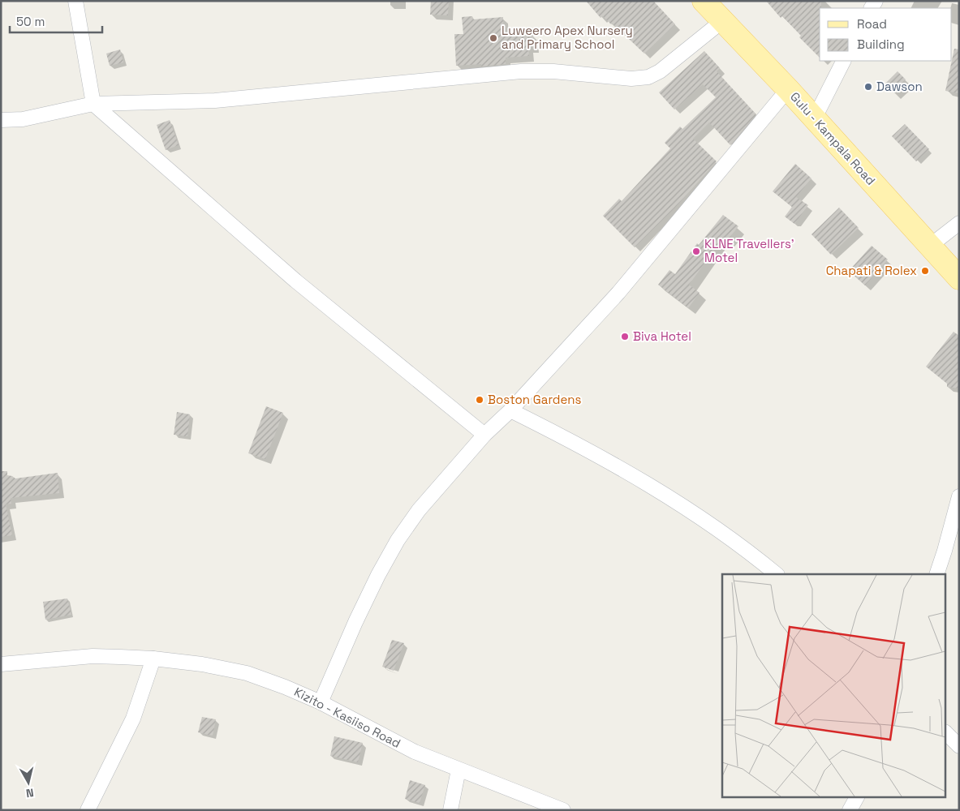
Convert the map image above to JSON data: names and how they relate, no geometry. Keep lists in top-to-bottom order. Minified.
{"streets":{"main road":["Gulu - Kampala Road"],"street":["Kizito - Kasiiso Road"]},"places":["Luweero Apex Nursery and Primary School","Dawson","KLNE Travellers' Motel","Chapati & Rolex","Biva Hotel","Boston Gardens"],"legend":["Road","Building"],"scale_bar":"50 m","north":"bottom"}
